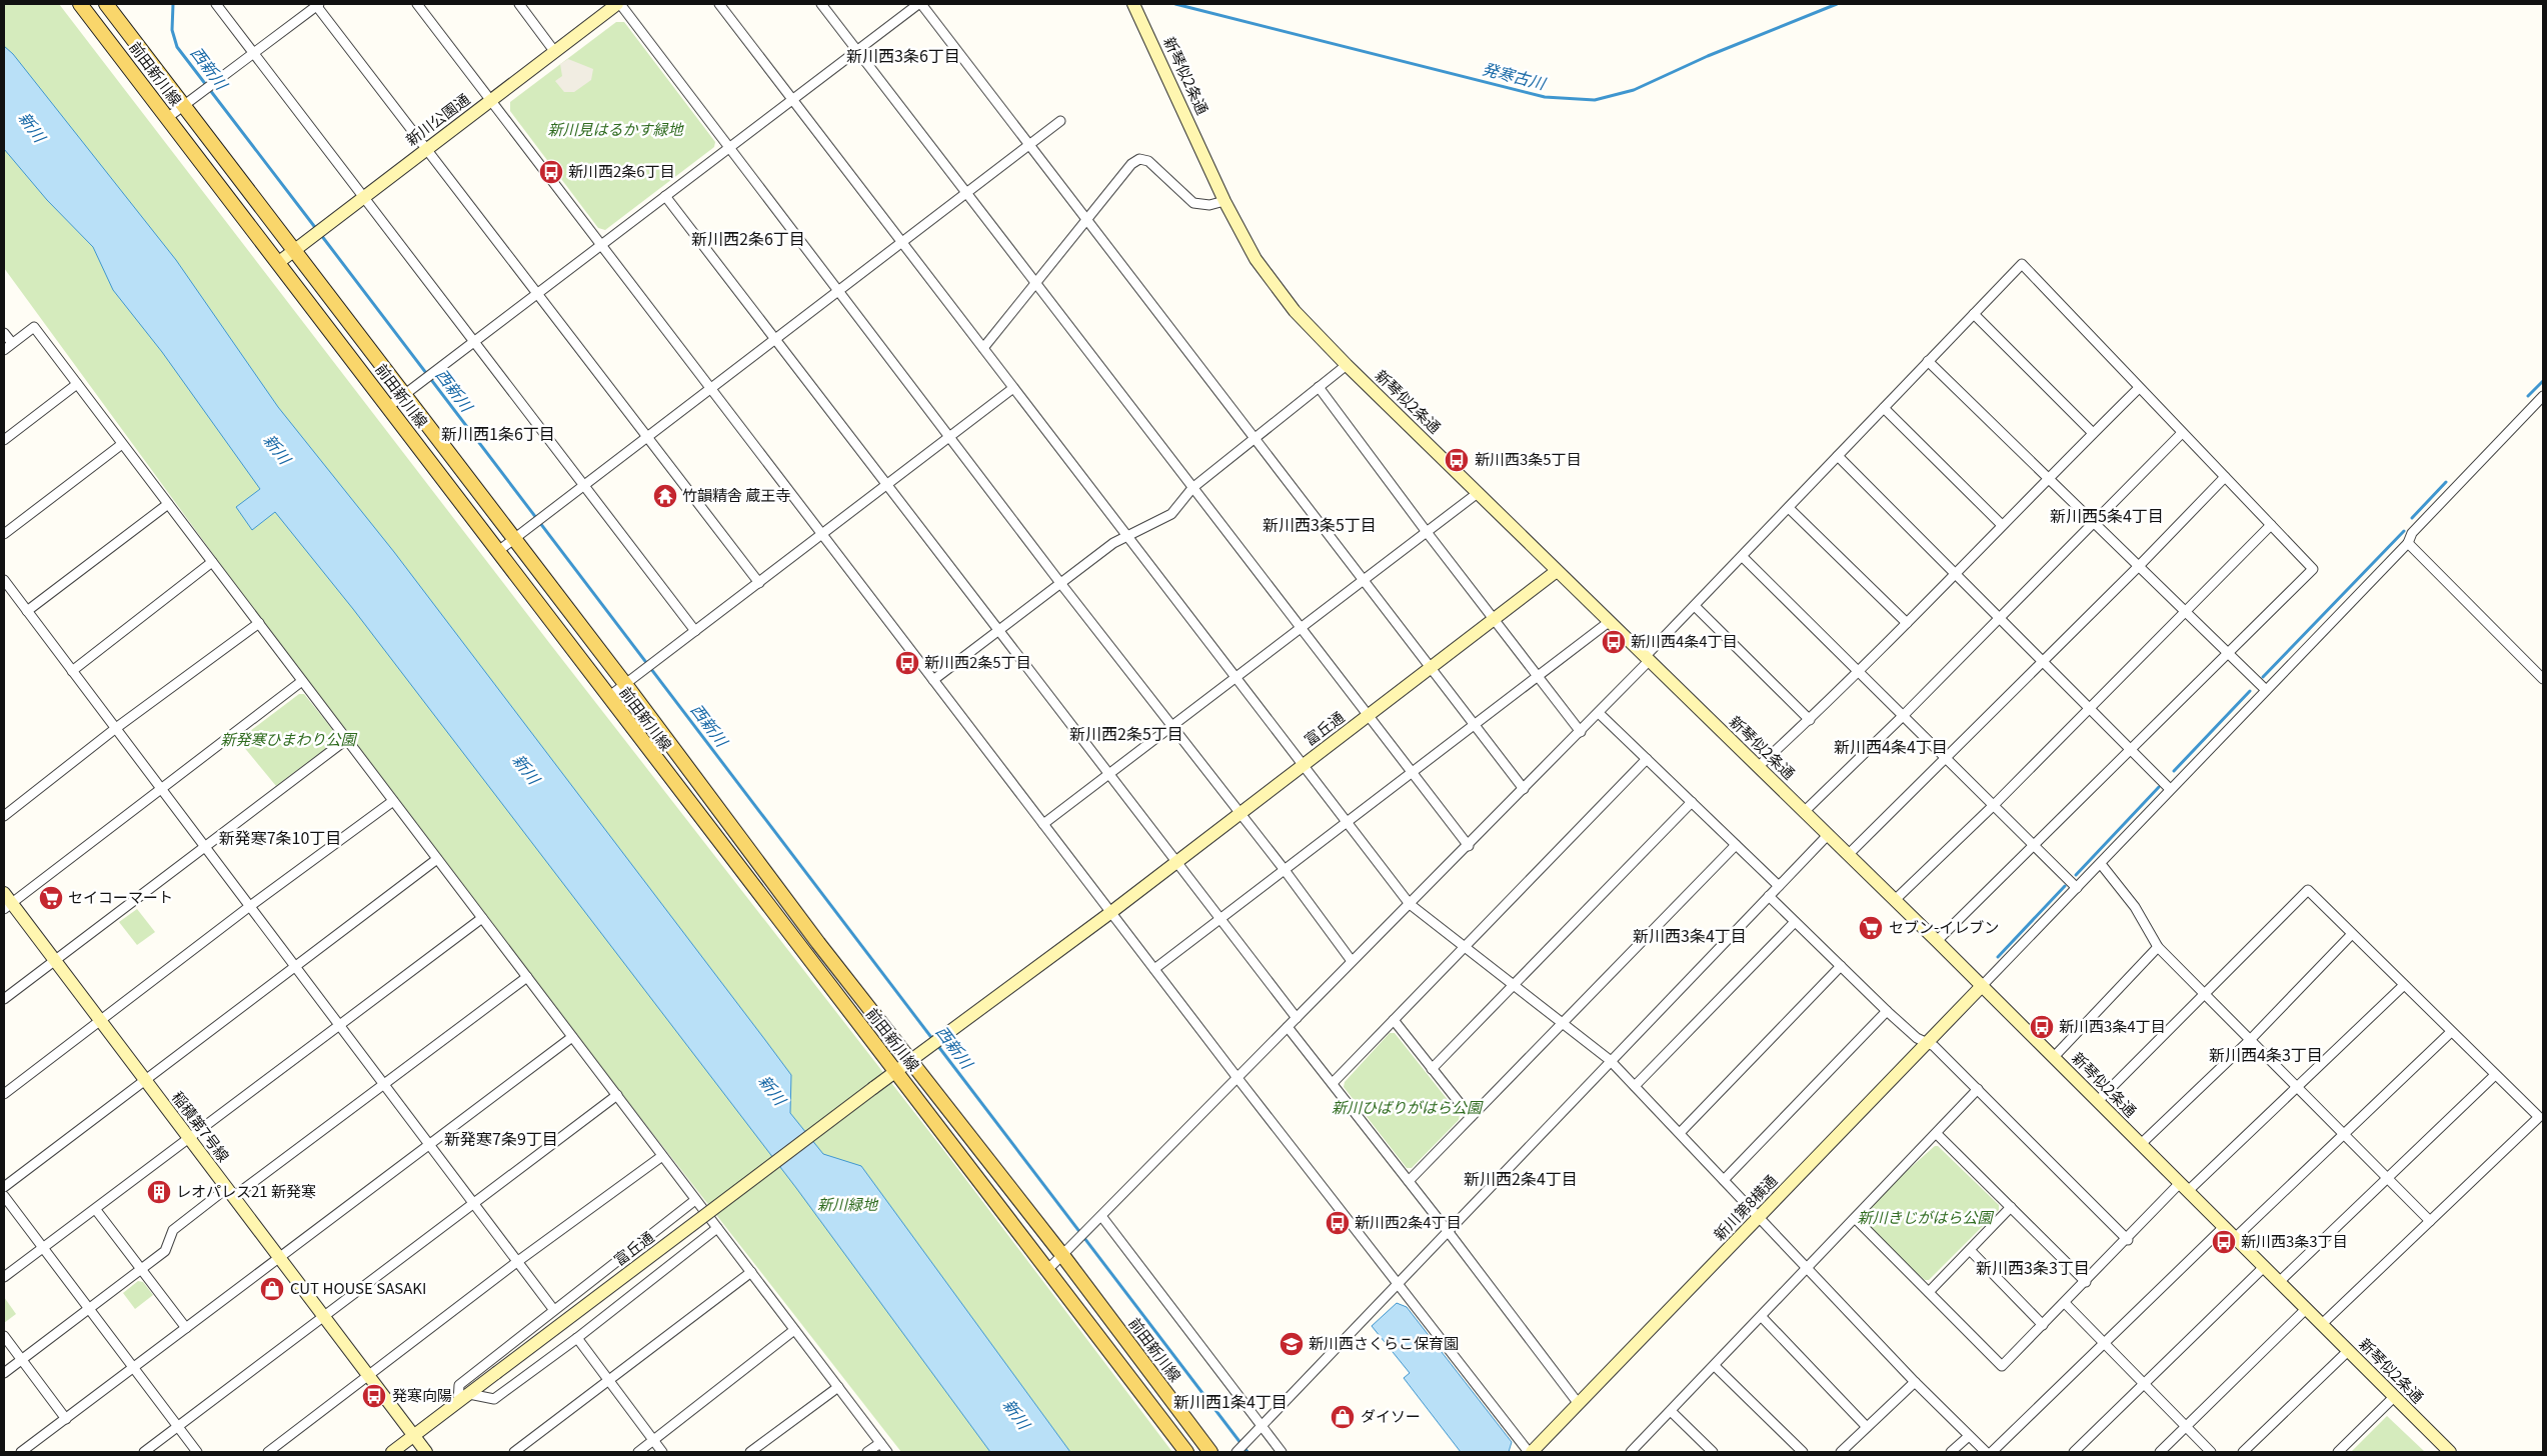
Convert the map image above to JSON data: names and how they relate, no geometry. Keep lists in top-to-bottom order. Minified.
{"streets":{"main road":["前田新川線"],"street":["新琴似2条通","新川公園通","富丘通","稲積第7号線","新川第8横通"]},"crossings":[["前田新川線","新川公園通"],["前田新川線","富丘通"],["新琴似2条通","富丘通"],["新琴似2条通","新川第8横通"],["富丘通","稲積第7号線"]],"districts":["新川西3条6丁目","新川西2条6丁目","新川西1条6丁目","新川西5条4丁目","新川西3条5丁目","新川西2条5丁目","新川西4条4丁目","新発寒7条10丁目","新川西3条4丁目","新川西4条3丁目","新発寒7条9丁目","新川西2条4丁目","新川西3条3丁目","新川西1条4丁目"],"water":["西新川","発寒古川","新川"],"parks":["新川見はるかす緑地","新発寒ひまわり公園","新川ひばりがはら公園","新川緑地","新川きじがはら公園"],"places":{"bus stop":["新川西2条6丁目","新川西3条5丁目","新川西4条4丁目","新川西2条5丁目","新川西3条4丁目","新川西2条4丁目","新川西3条3丁目","発寒向陽"],"temple":["竹韻精舎 蔵王寺"],"supermarket":["セイコーマート","セブン-イレブン"],"building":["レオパレス21 新発寒"],"shop":["CUT HOUSE SASAKI","ダイソー"],"school or university":["新川西さくらこ保育園"]}}
